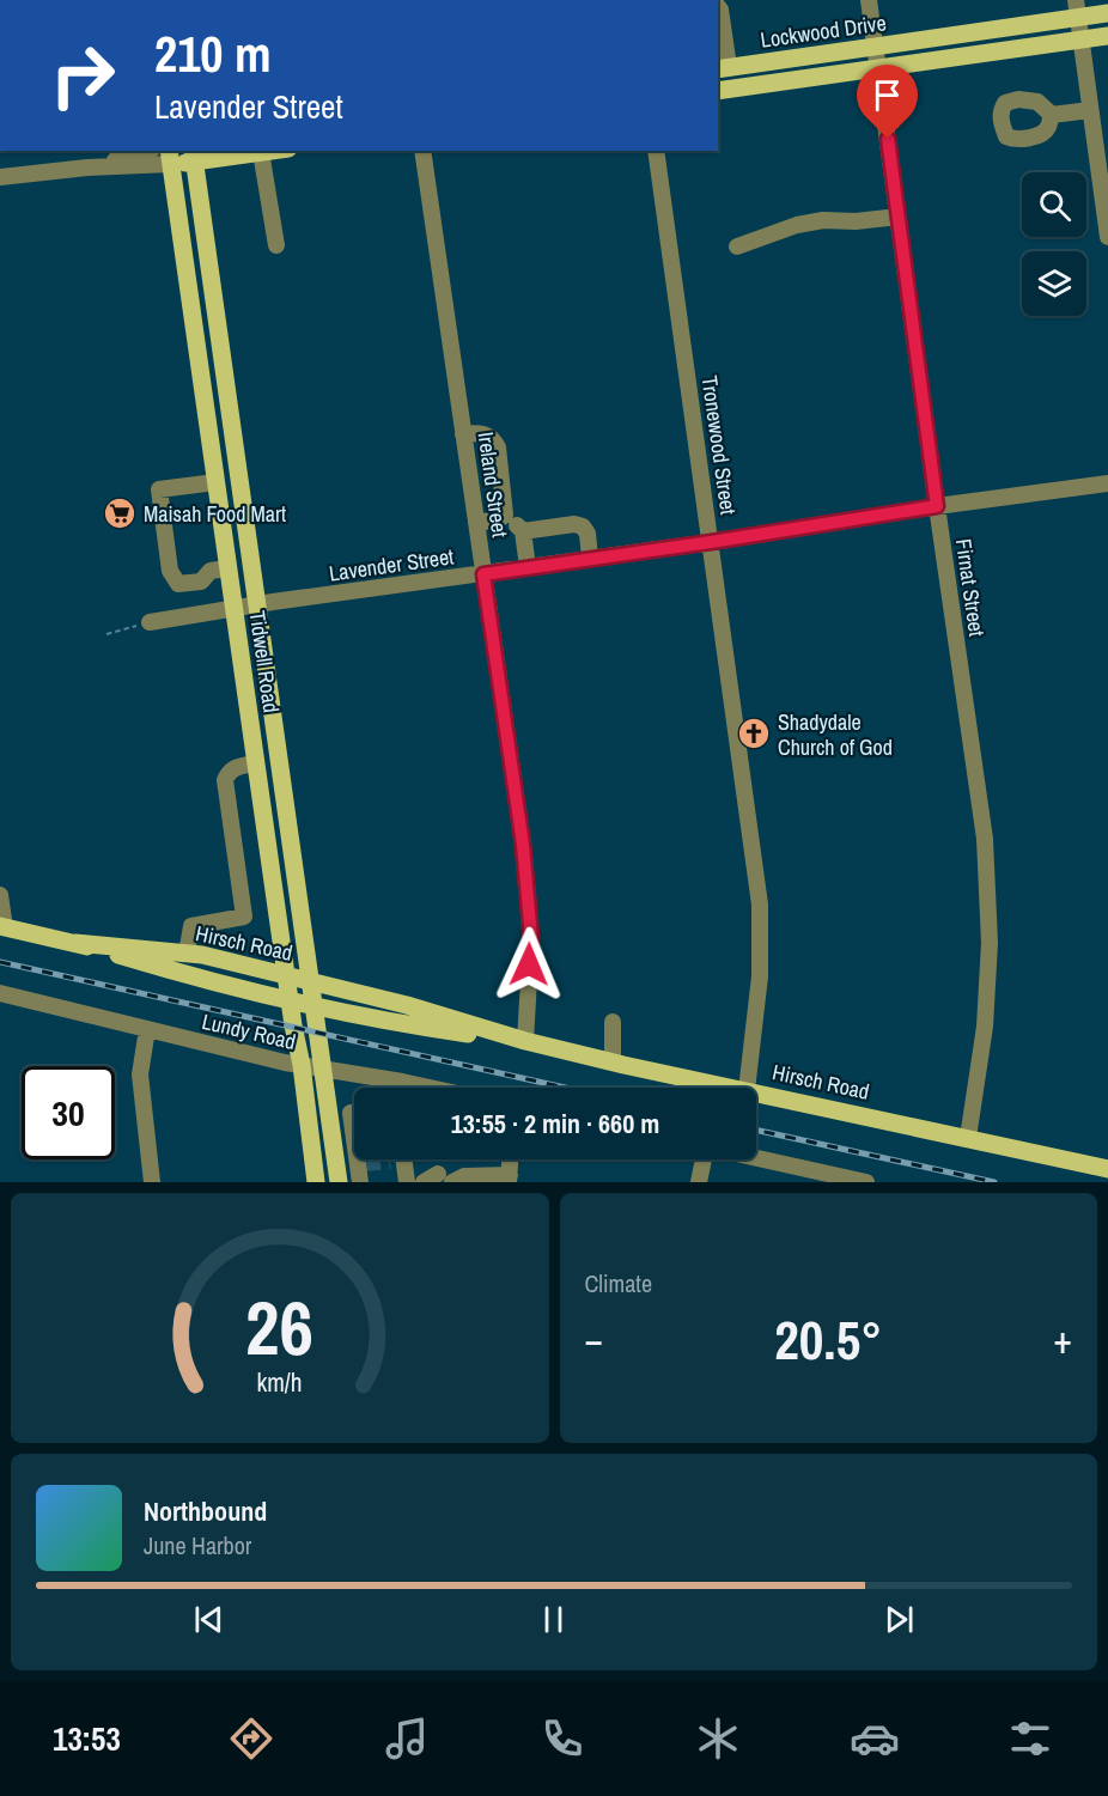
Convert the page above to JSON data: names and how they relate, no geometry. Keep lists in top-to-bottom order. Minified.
{"streets":{"main road":["Lockwood Drive","Tidwell Road","Hirsch Road"],"street":["Tronewood Street","Ireland Street","Lavender Street","Firnat Street","Lundy Road"]},"crossings":[["Lockwood Drive","Firnat Street"],["Tronewood Street","Lavender Street"],["Ireland Street","Lavender Street"],["Ireland Street","Hirsch Road"],["Lavender Street","Firnat Street"],["Lavender Street","Tidwell Road"],["Firnat Street","Hirsch Road"],["Tidwell Road","Hirsch Road"],["Tidwell Road","Lundy Road"]],"places":{"supermarket":["Maisah Food Mart"],"church":["Shadydale Church of God"]},"page":{"turn":["210 m","Lavender Street"],"limit":"30","trip":"13:55 · 2 min · 660 m","tile":"Climate","heat":["−","20.5°","+"],"song":["Northbound","June Harbor"],"tabs":"13:53","gauge":["26","km/h"]}}
